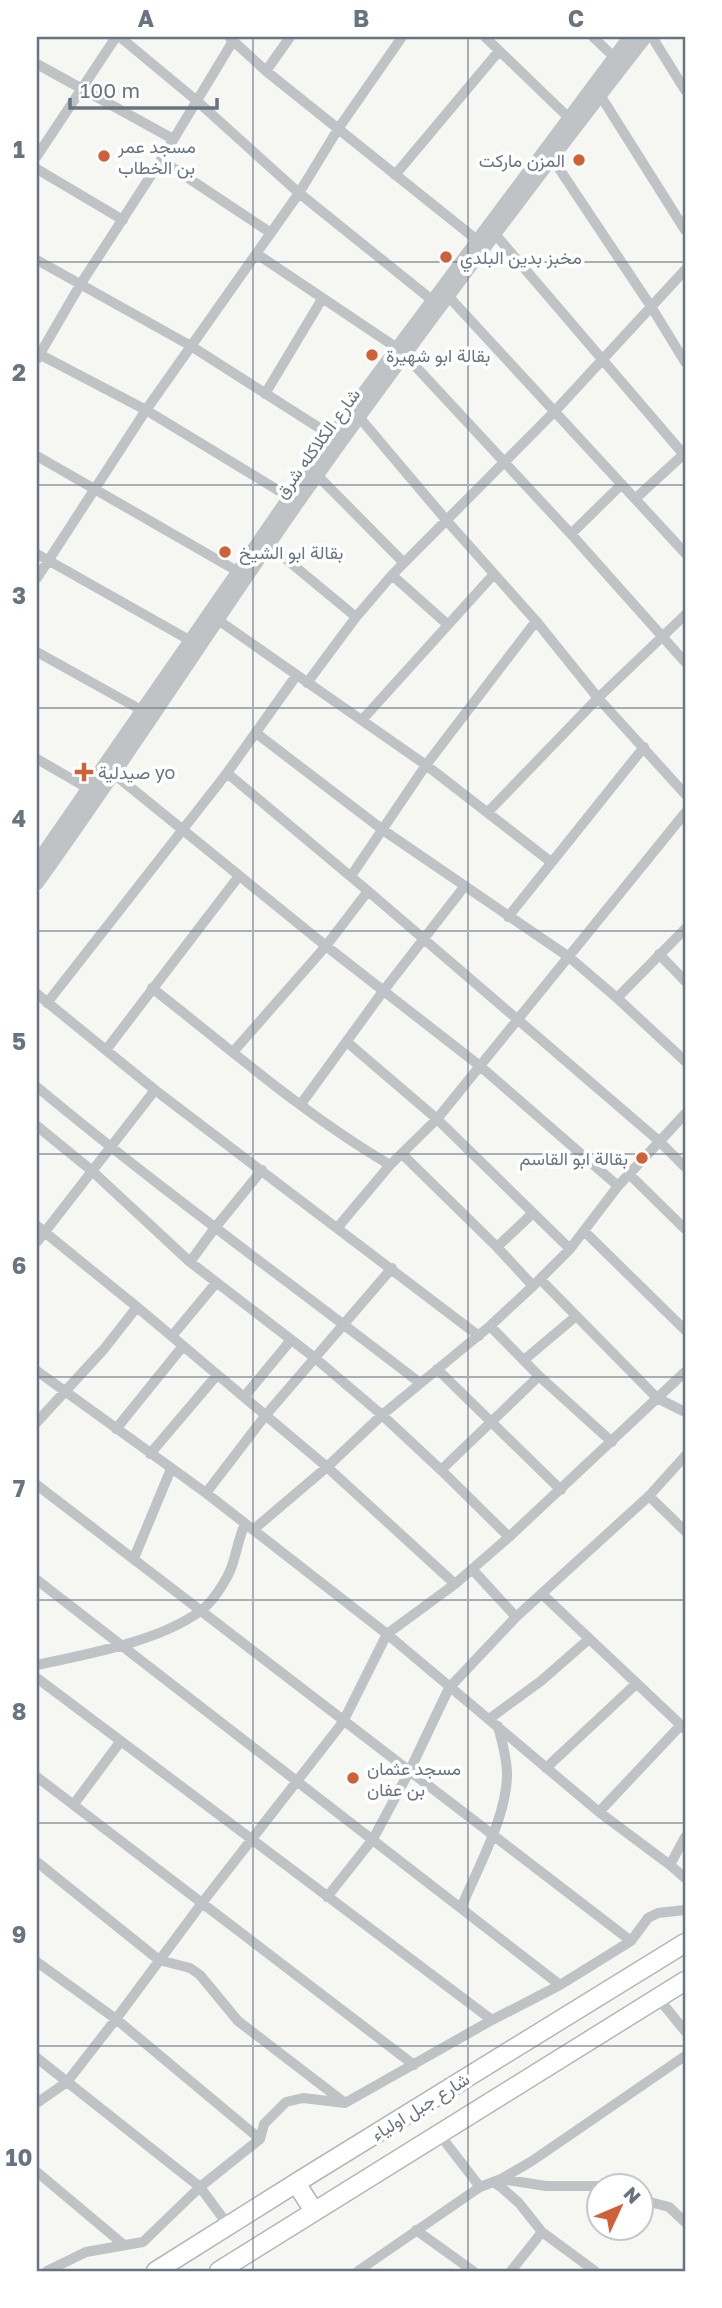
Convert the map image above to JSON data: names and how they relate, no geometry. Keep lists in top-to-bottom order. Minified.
{"streets":{"highway":["شارع جبل اولياء"],"street":["شارع الكلاكله شرق"]},"places":{"other":["مسجد عمر بن الخطاب","المزن ماركت","مخبز بدين البلدي","بقالة ابو شهيرة","بقالة ابو الشيخ","بقالة ابو القاسم","مسجد عثمان بن عفان"],"health":["صيدلية yo"]},"scale_bar":"100 m","north":"top right","grid":{"columns":["A","B","C"],"rows":["1","2","3","4","5","6","7","8","9","10"]}}
